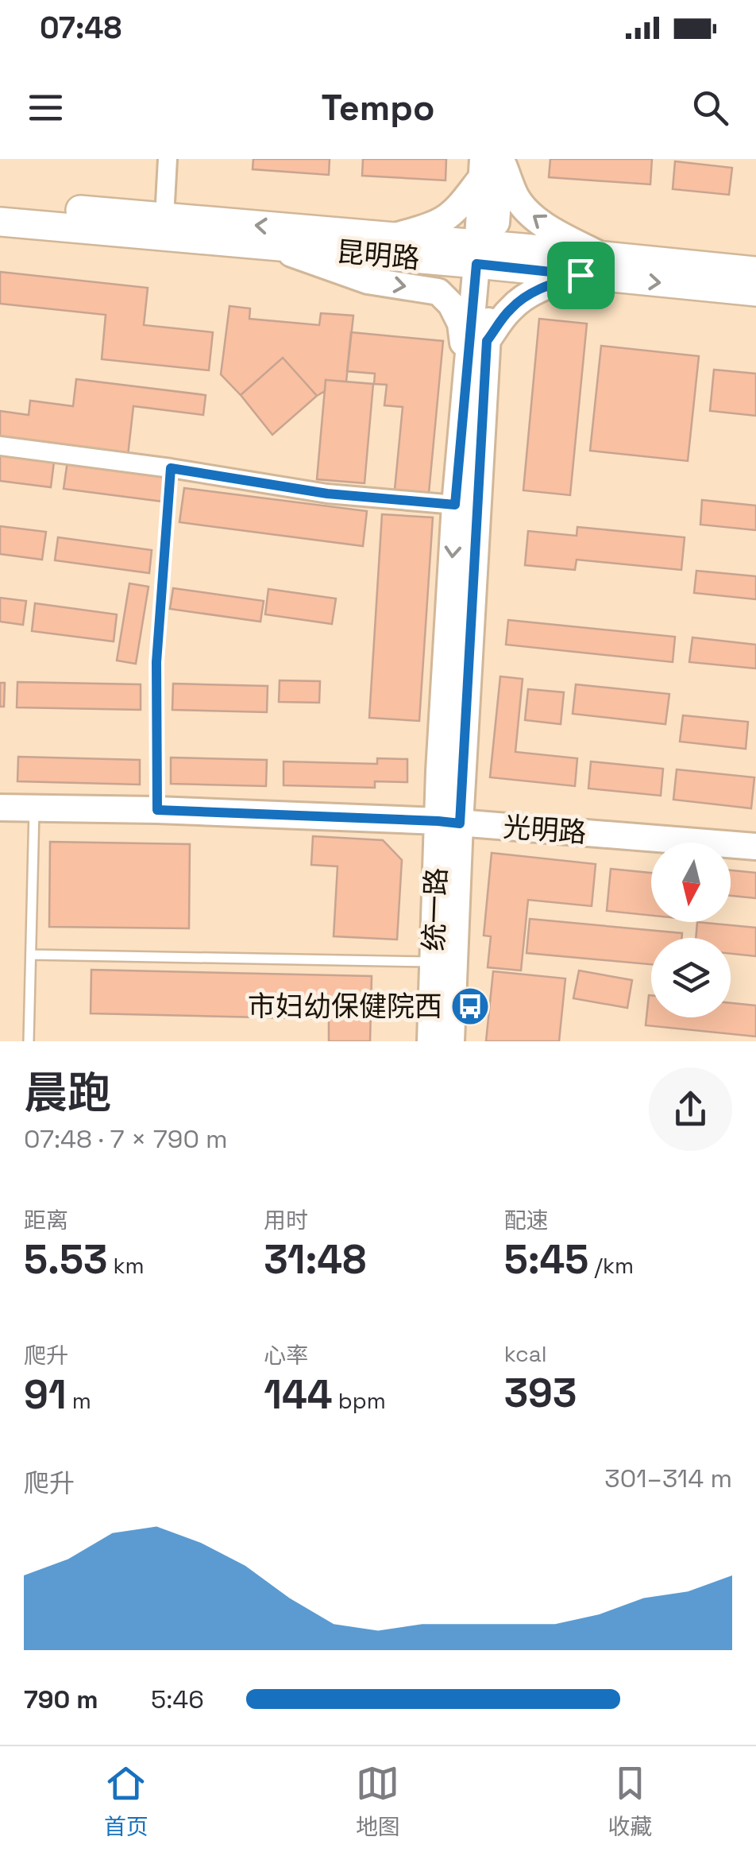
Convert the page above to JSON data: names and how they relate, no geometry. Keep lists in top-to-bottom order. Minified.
{"streets":{"main road":["昆明路","光明路","统一路"]},"crossings":[["昆明路","统一路"],["光明路","统一路"]],"places":{"bus stop":["市妇幼保健院西"]},"north":"bottom","page":{"status":"07:48","header":"Tempo","heading":["晨跑","07:48 · 7 × 790 m"],"stats":[["距离","5.53 km"],["用时","31:48"],["配速","5:45 /km"],["爬升","91 m"],["心率","144 bpm"],["kcal","393"]],"chart":["爬升","301–314 m"],"list":[{"name":"790 m","note":"5:46"}],"tabs":["首页","地图","收藏"]}}
